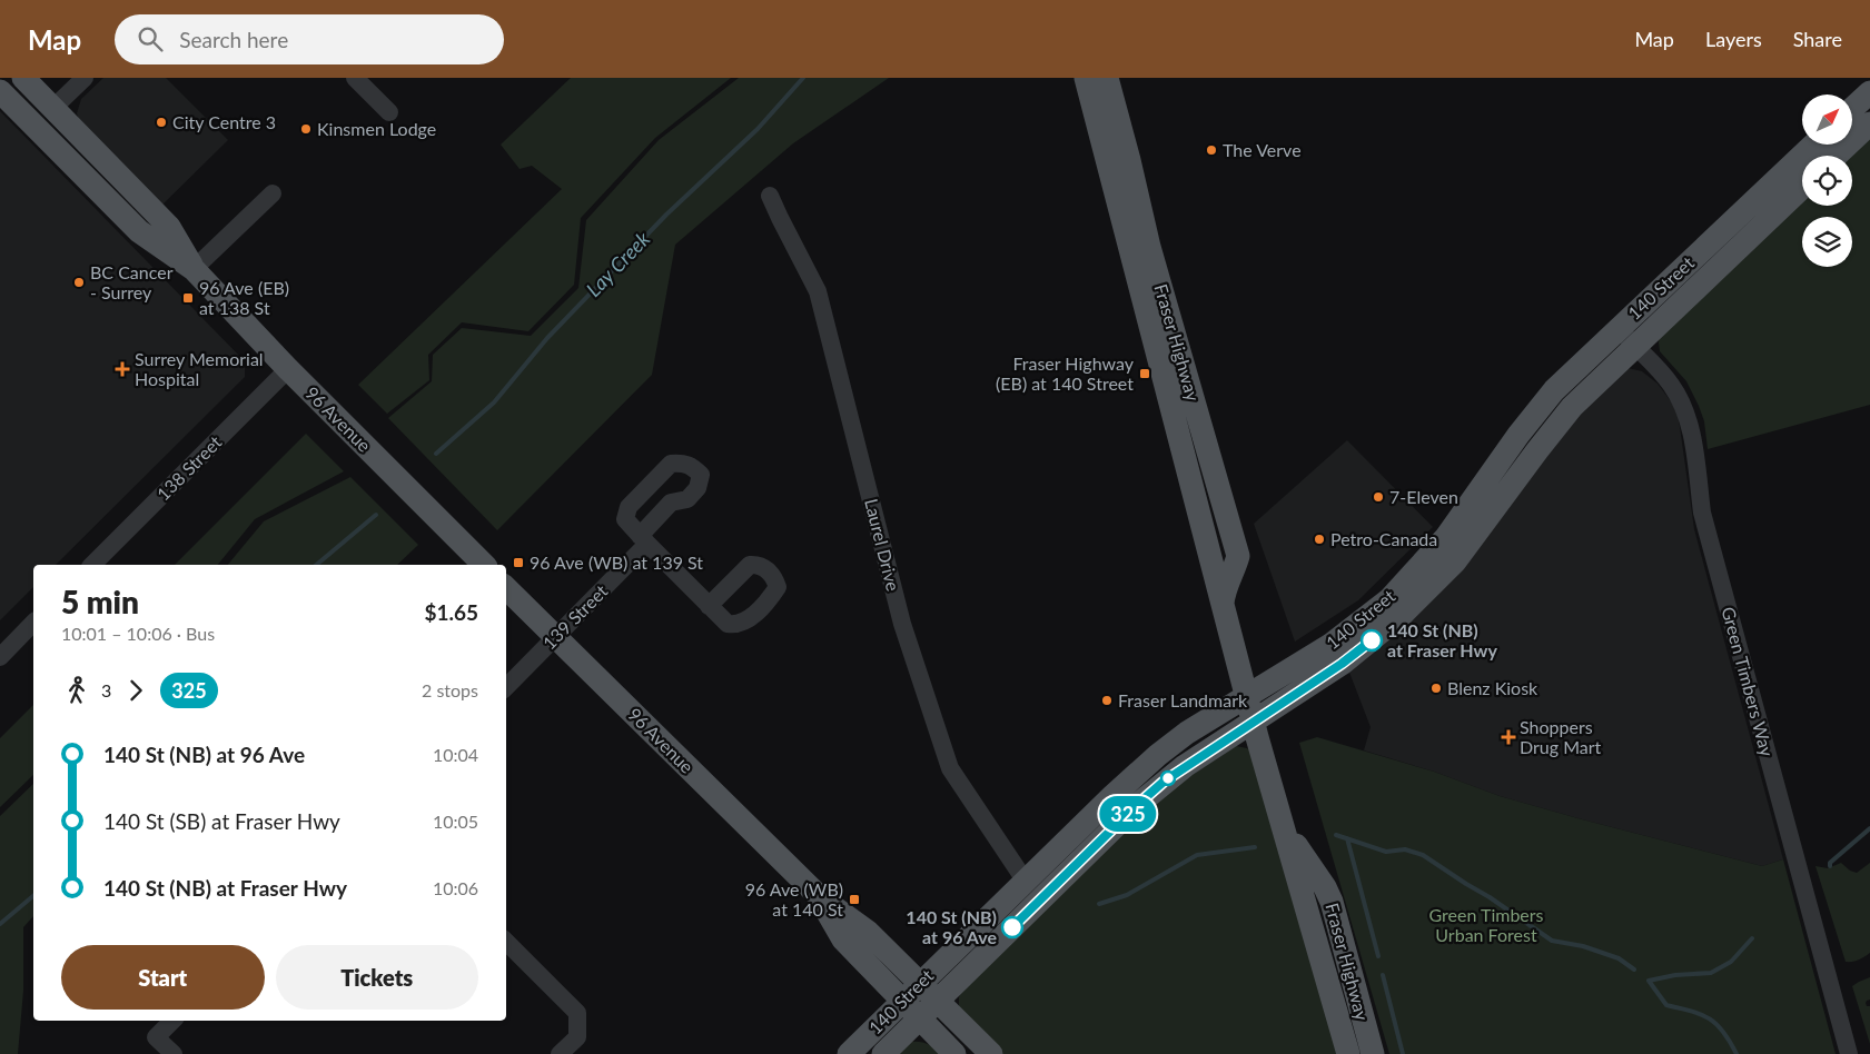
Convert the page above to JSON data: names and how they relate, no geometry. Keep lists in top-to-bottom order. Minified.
{"streets":{"main road":["140 Street","Fraser Highway","96 Avenue"],"street":["138 Street","Laurel Drive","139 Street","Green Timbers Way"]},"crossings":[["140 Street","Fraser Highway"],["140 Street","96 Avenue"],["140 Street","Laurel Drive"],["140 Street","Green Timbers Way"],["96 Avenue","138 Street"],["96 Avenue","139 Street"]],"water":["Lay Creek"],"parks":["Green Timbers Urban Forest"],"places":{"other":["City Centre 3","Kinsmen Lodge","The Verve","BC Cancer - Surrey","7-Eleven","Petro-Canada","140 St (NB) at Fraser Hwy","Blenz Kiosk","Fraser Landmark","140 St (NB) at 96 Ave"],"transit":["96 Ave (EB) at 138 St","Fraser Highway (EB) at 140 Street","96 Ave (WB) at 139 St","96 Ave (WB) at 140 St"],"health":["Surrey Memorial Hospital","Shoppers Drug Mart"]},"lines":["bus line 325"],"north":"top right","page":{"header":"Map","search":"Search here","nav":["Map","Layers","Share"],"on_map":"325","heading":["5 min","10:01 – 10:06 · Bus","$1.65"],"legs":["3","325","2 stops"],"list":[{"name":"140 St (NB) at 96 Ave","value":"10:04"},{"name":"140 St (SB) at Fraser Hwy","value":"10:05"},{"name":"140 St (NB) at Fraser Hwy","value":"10:06"}],"buttons":["Start","Tickets"]}}
